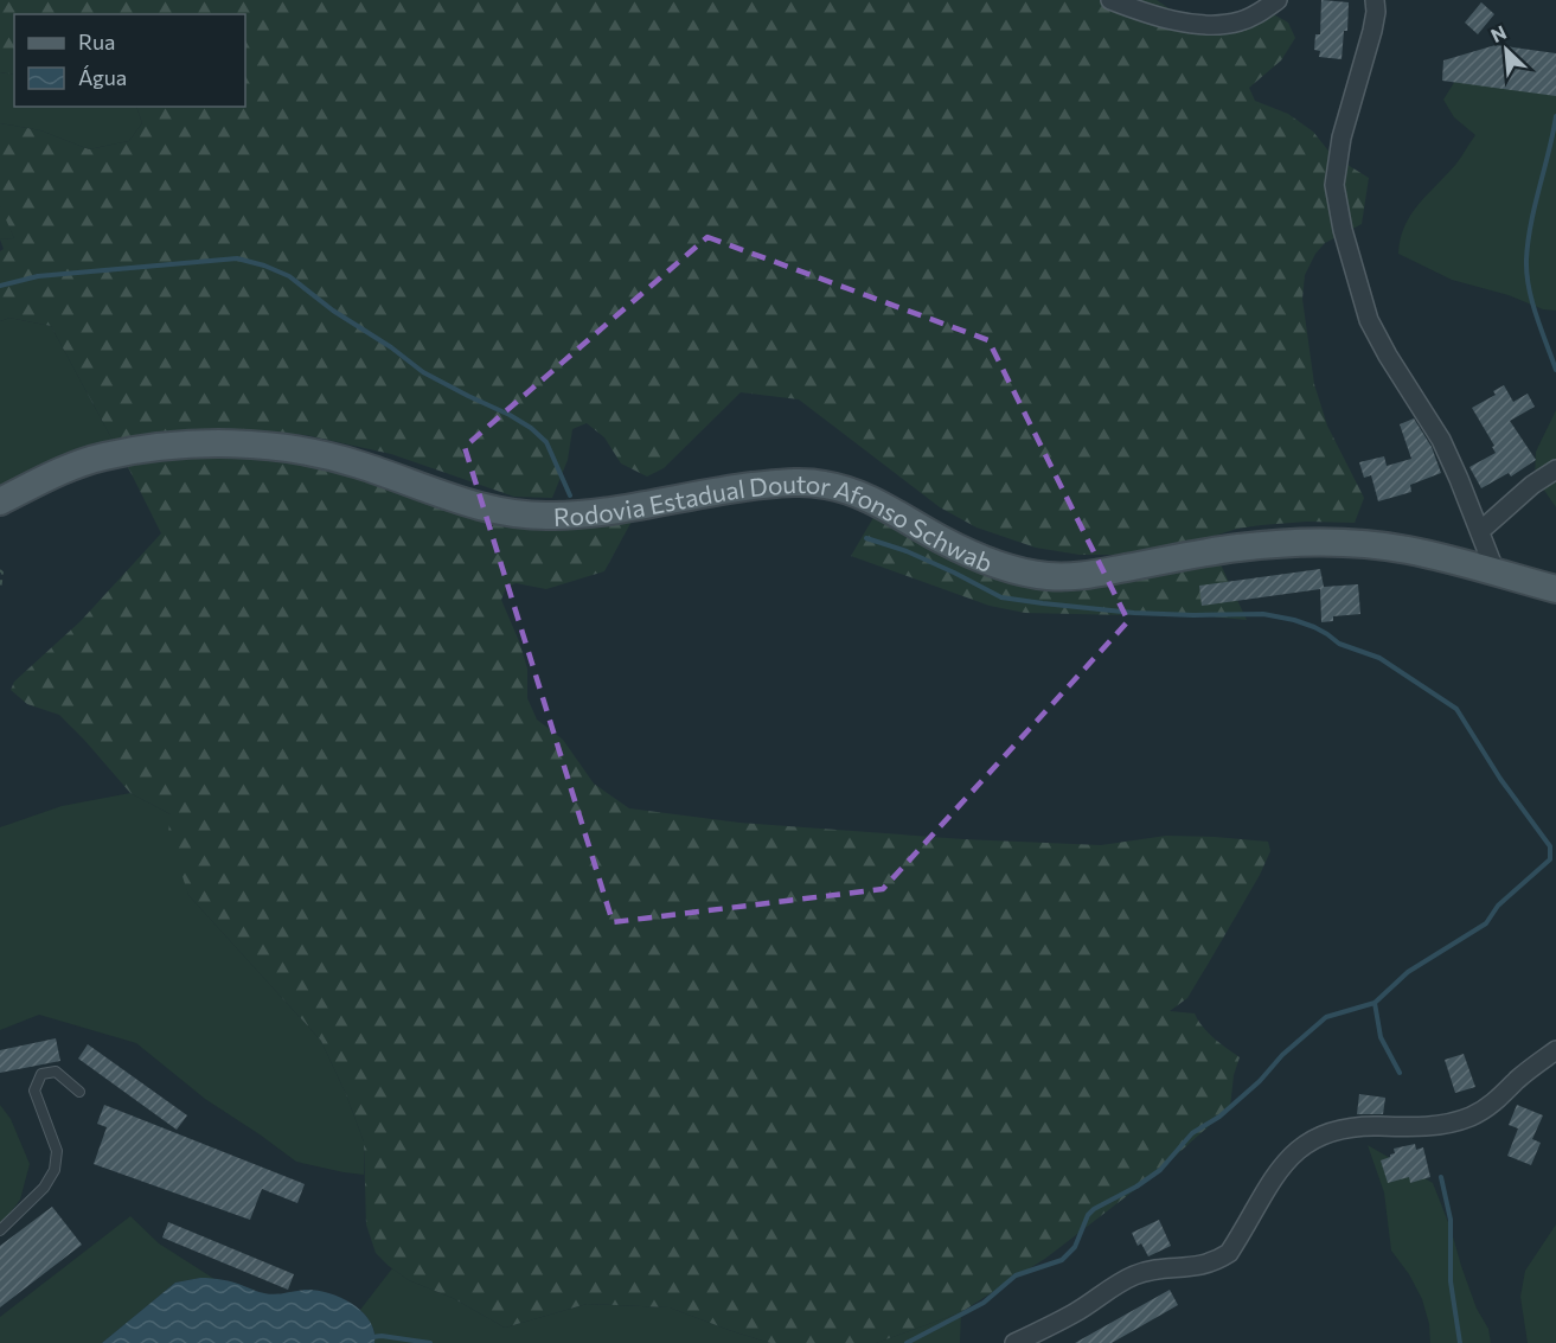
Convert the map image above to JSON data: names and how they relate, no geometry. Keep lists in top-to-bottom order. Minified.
{"streets":{"main road":["Rodovia Estadual Doutor Afonso Schwab"]},"legend":["Rua","Água"],"north":"top left"}
